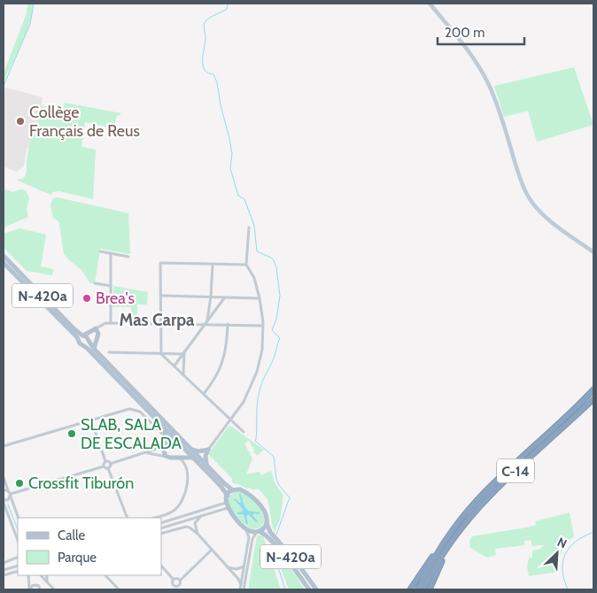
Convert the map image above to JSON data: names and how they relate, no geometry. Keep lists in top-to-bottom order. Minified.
{"streets":{"highway":["C-14"],"main road":["N-420a"]},"districts":["Mas Carpa"],"places":["Collège Français de Reus","Brea's","SLAB, SALA DE ESCALADA","Crossfit Tiburón"],"legend":["Calle","Parque"],"scale_bar":"200 m","north":"top right"}
